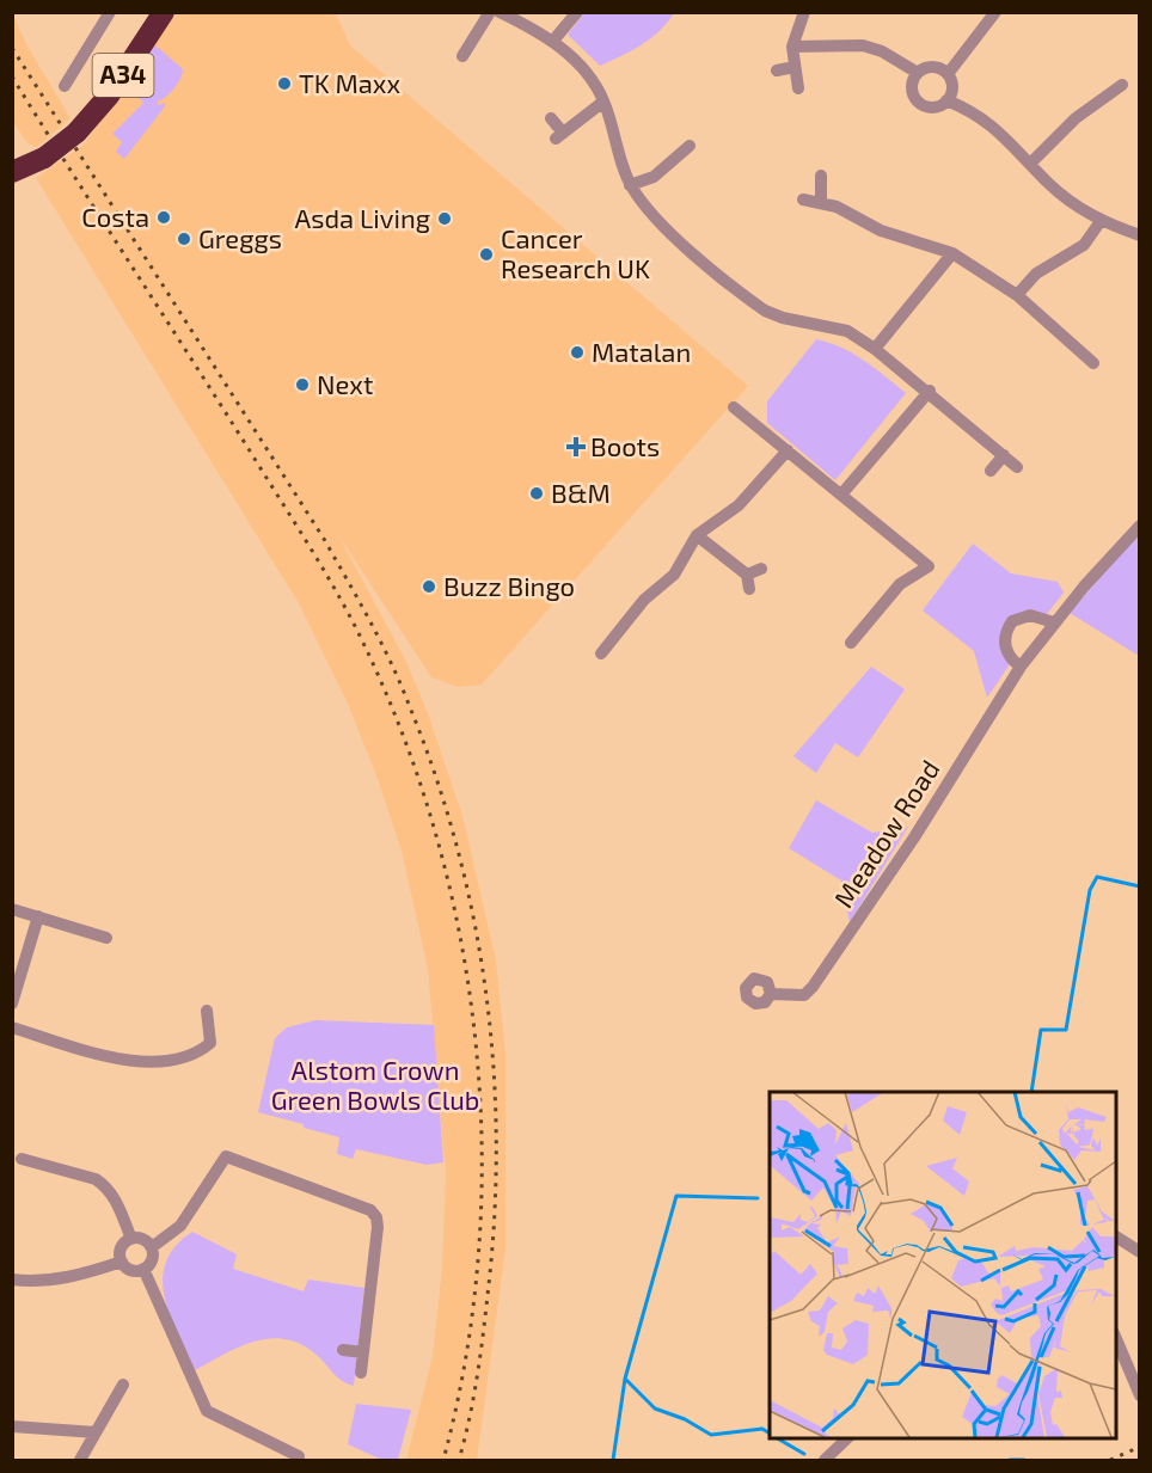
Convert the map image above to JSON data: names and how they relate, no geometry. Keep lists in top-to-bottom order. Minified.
{"streets":{"highway":["A34"],"street":["Meadow Road"]},"parks":["Alstom Crown Green Bowls Club"],"places":{"other":["TK Maxx","Costa","Asda Living","Greggs","Cancer Research UK","Matalan","Next","B&M","Buzz Bingo"],"health":["Boots"]}}
